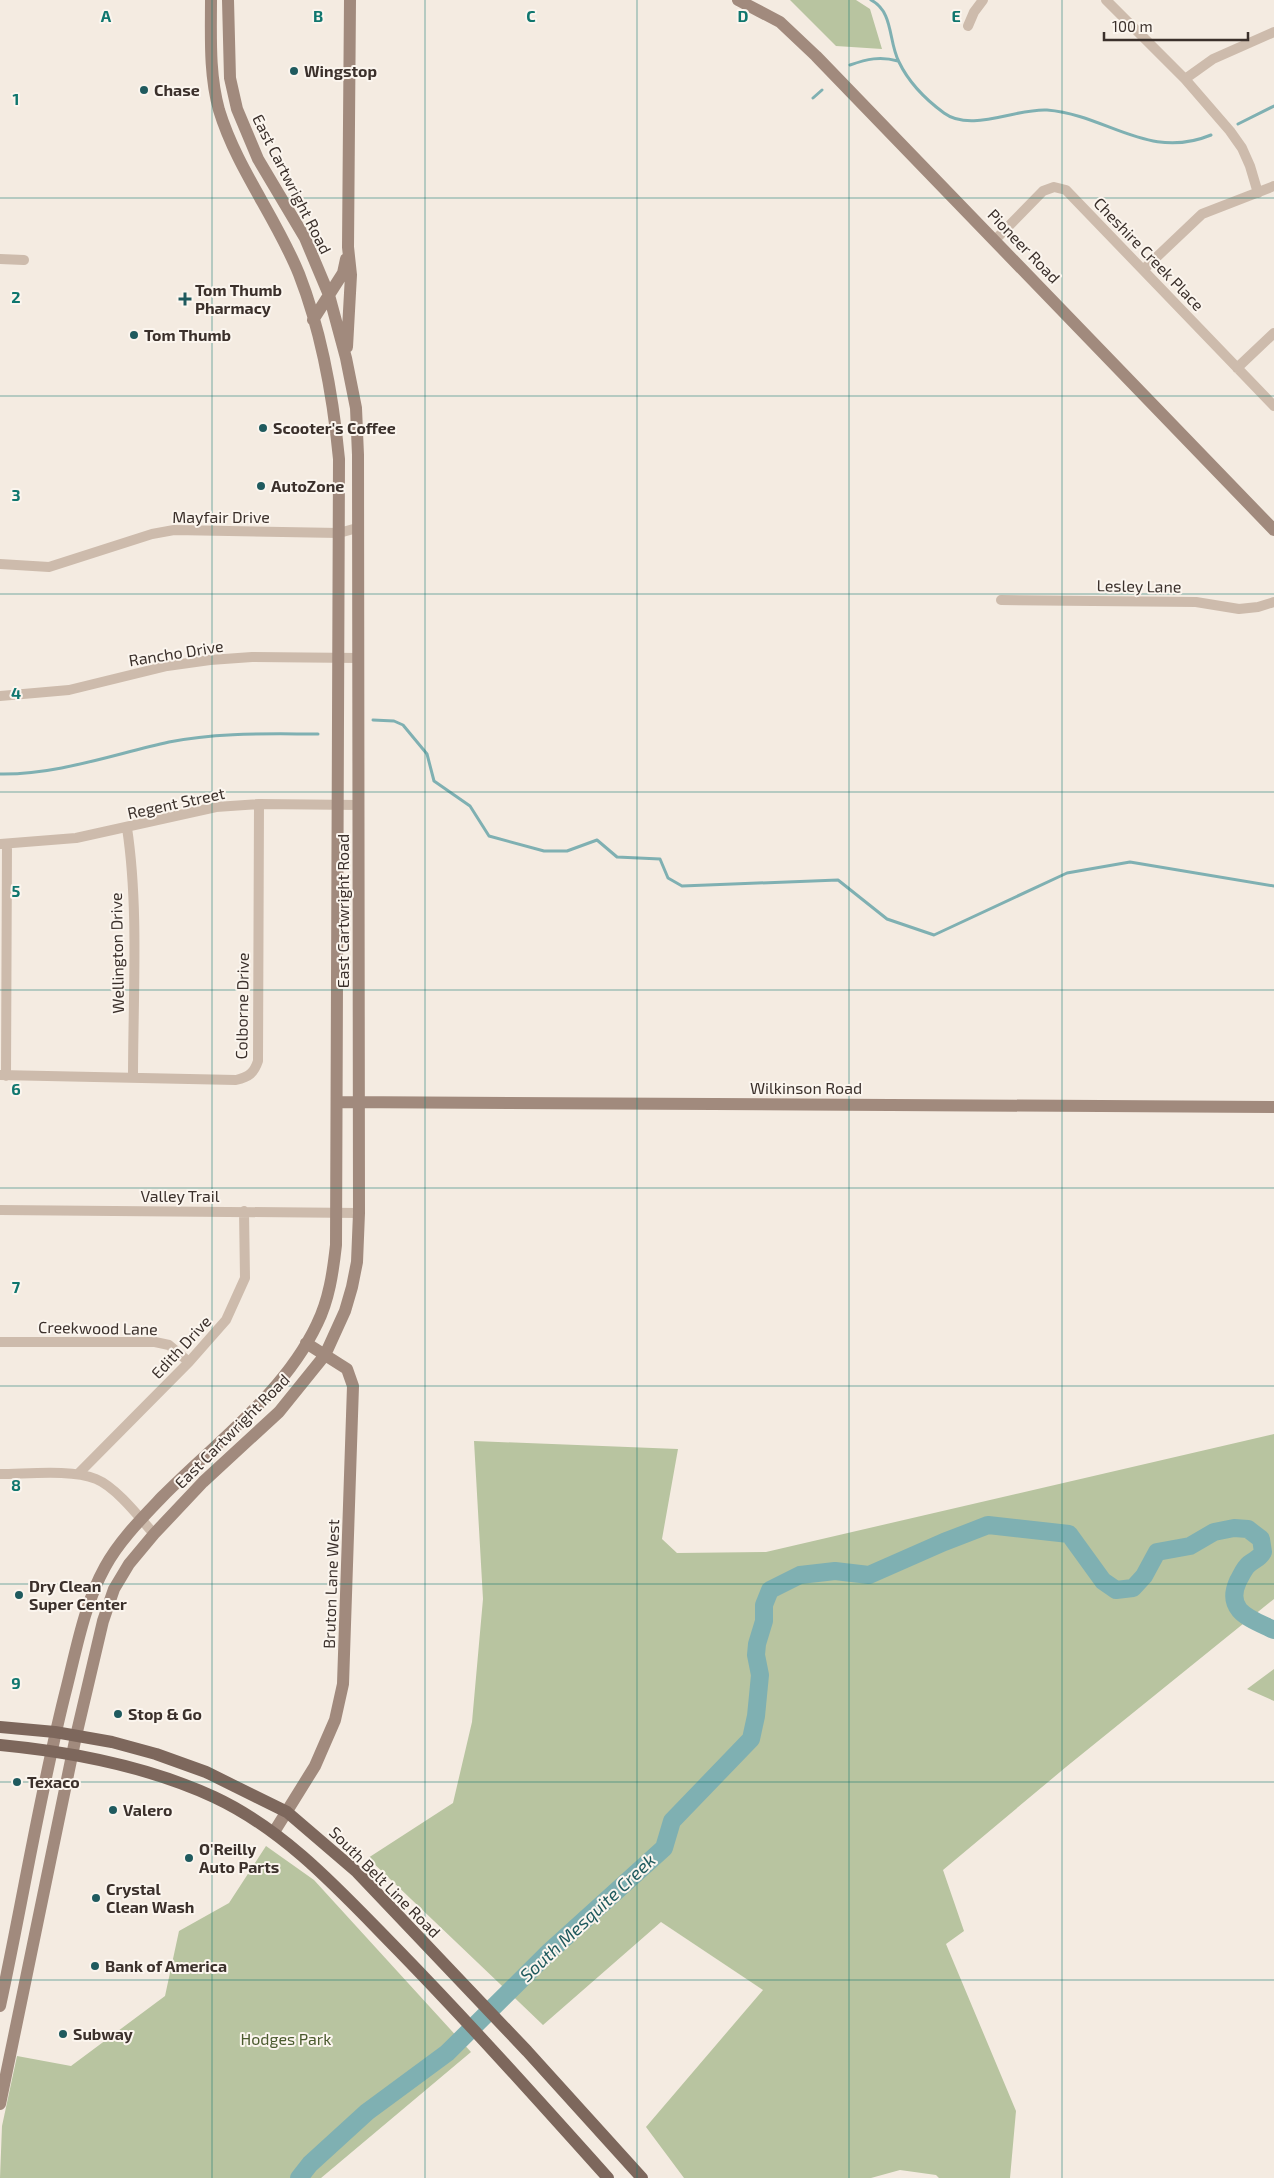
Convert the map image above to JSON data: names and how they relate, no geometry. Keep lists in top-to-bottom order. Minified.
{"streets":{"main road":["East Cartwright Road","Pioneer Road","Wilkinson Road","Bruton Lane West","South Belt Line Road"],"street":["Cheshire Creek Place","Mayfair Drive","Lesley Lane","Rancho Drive","Regent Street","Wellington Drive","Colborne Drive","Valley Trail","Creekwood Lane","Edith Drive"]},"crossings":[["East Cartwright Road","Mayfair Drive"],["East Cartwright Road","Rancho Drive"],["East Cartwright Road","Regent Street"],["East Cartwright Road","Wilkinson Road"],["East Cartwright Road","Valley Trail"],["East Cartwright Road","Bruton Lane West"],["East Cartwright Road","South Belt Line Road"],["Pioneer Road","Cheshire Creek Place"],["Regent Street","Wellington Drive"],["Regent Street","Colborne Drive"],["Wellington Drive","Colborne Drive"],["Valley Trail","Edith Drive"],["Creekwood Lane","Edith Drive"],["Bruton Lane West","South Belt Line Road"]],"water":["South Mesquite Creek"],"parks":["Hodges Park"],"places":{"other":["Wingstop","Chase","Tom Thumb","Scooter's Coffee","AutoZone","Dry Clean Super Center","Stop & Go","Texaco","Valero","O'Reilly Auto Parts","Crystal Clean Wash","Bank of America","Subway"],"health":["Tom Thumb Pharmacy"]},"scale_bar":"100 m","grid":{"columns":["A","B","C","D","E"],"rows":["1","2","3","4","5","6","7","8","9"]}}
